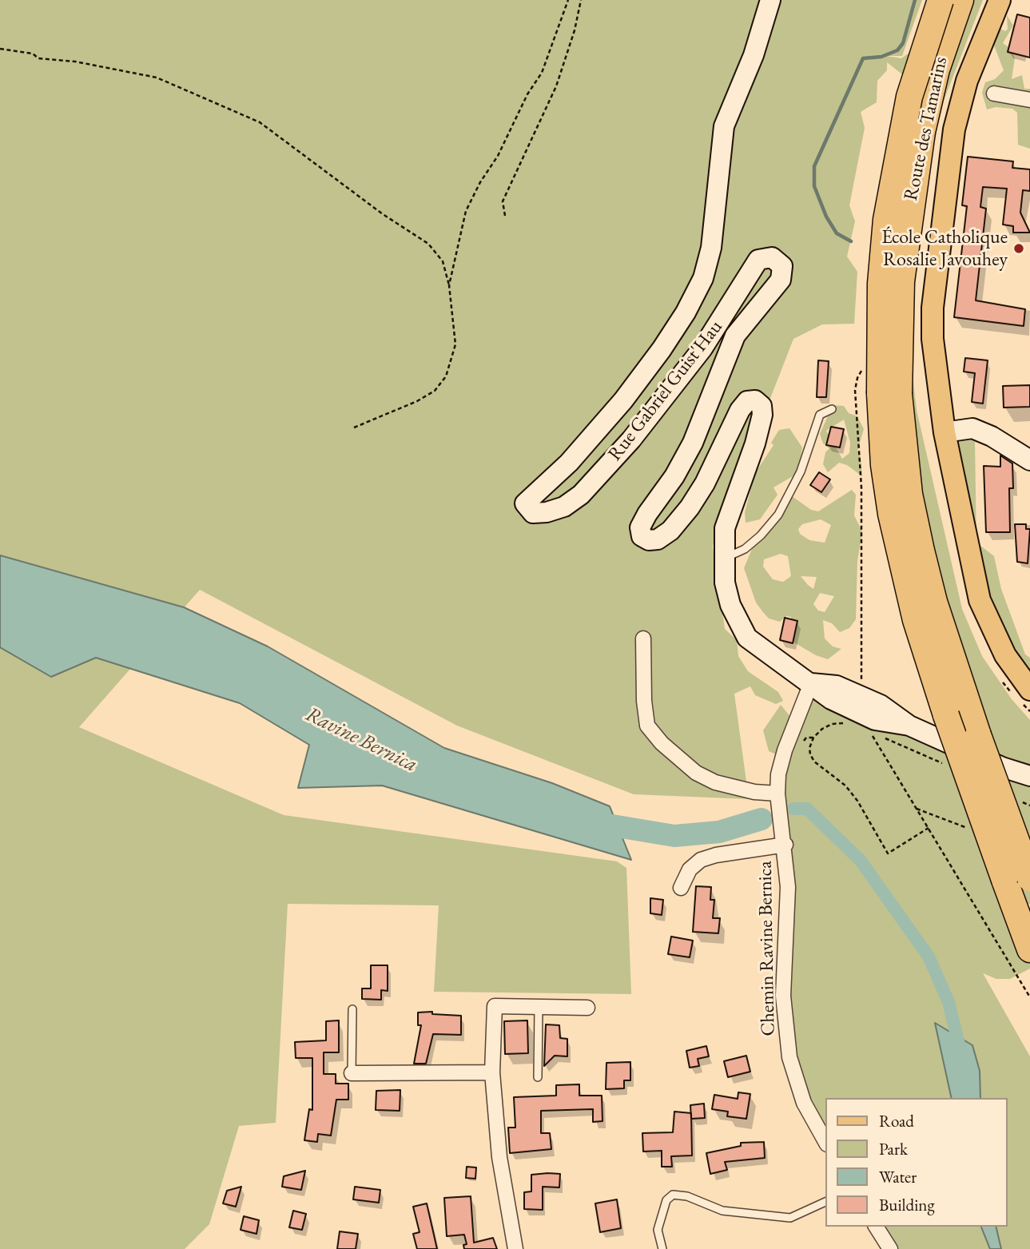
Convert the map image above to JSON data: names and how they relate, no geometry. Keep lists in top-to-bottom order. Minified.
{"streets":{"highway":["Route des Tamarins"],"main road":["Rue Gabriel Guist'Hau"],"street":["Chemin Ravine Bernica"]},"crossings":[["Rue Gabriel Guist'Hau","Chemin Ravine Bernica"]],"water":["Ravine Bernica"],"places":["École Catholique Rosalie Javouhey"],"legend":["Road","Park","Water","Building"]}
